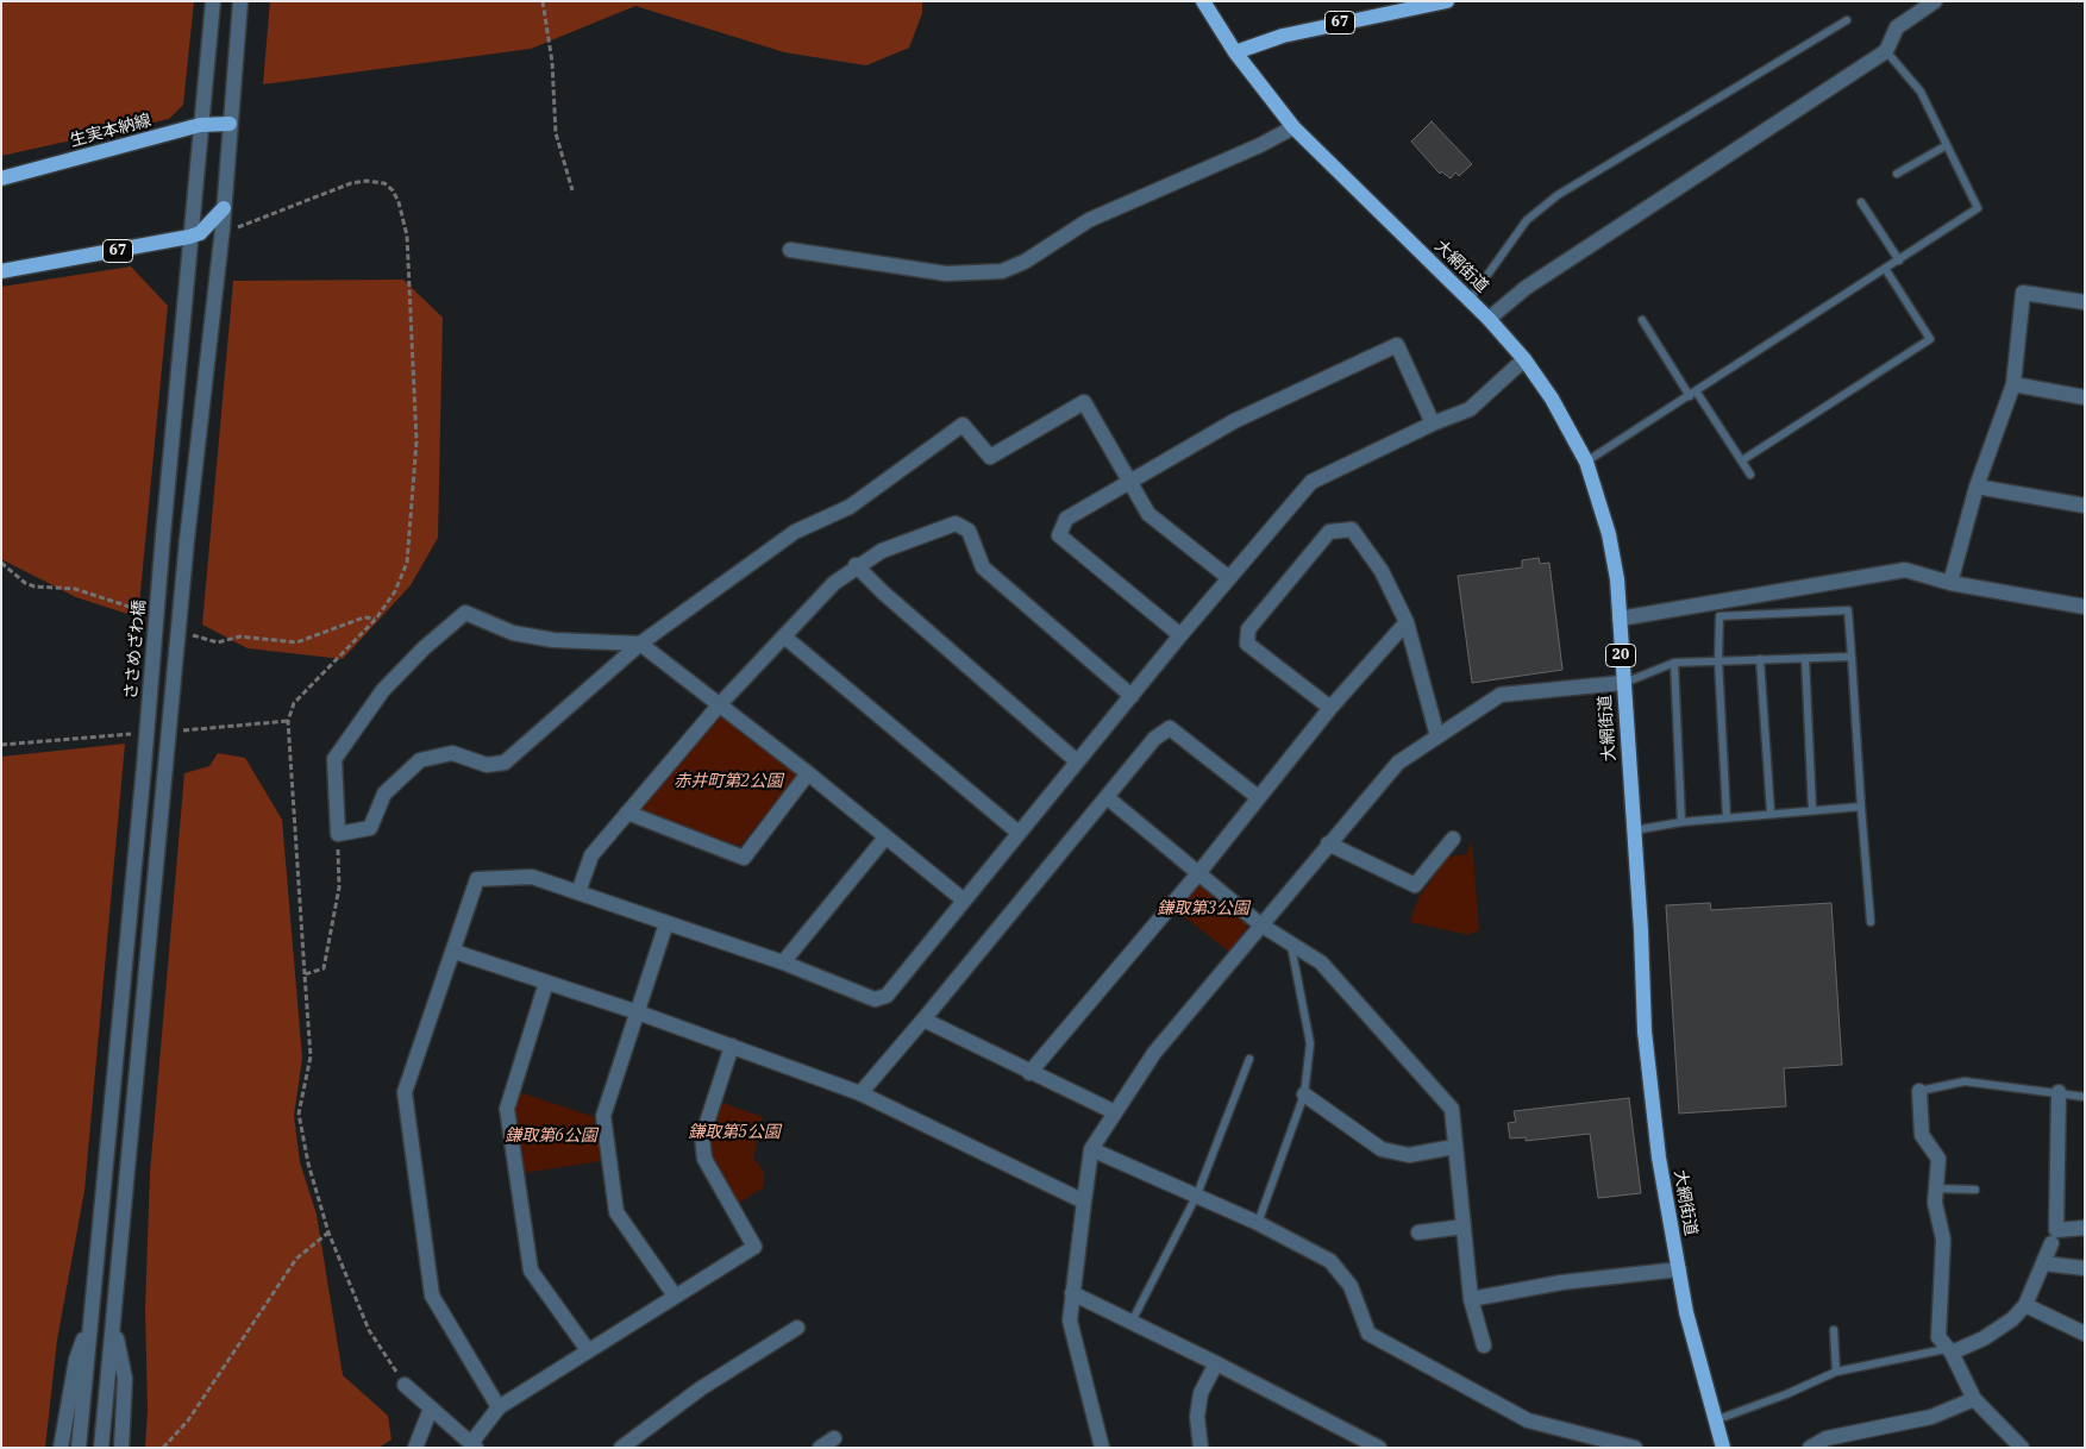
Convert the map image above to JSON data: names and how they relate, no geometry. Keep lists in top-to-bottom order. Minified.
{"streets":{"main road":["67","生実本納線","大網街道","20"],"street":["ささめざわ橋"]},"crossings":[["67","大網街道"],["67","ささめざわ橋"],["生実本納線","ささめざわ橋"]],"parks":["赤井町第2公園","鎌取第3公園","鎌取第5公園","鎌取第6公園"]}
